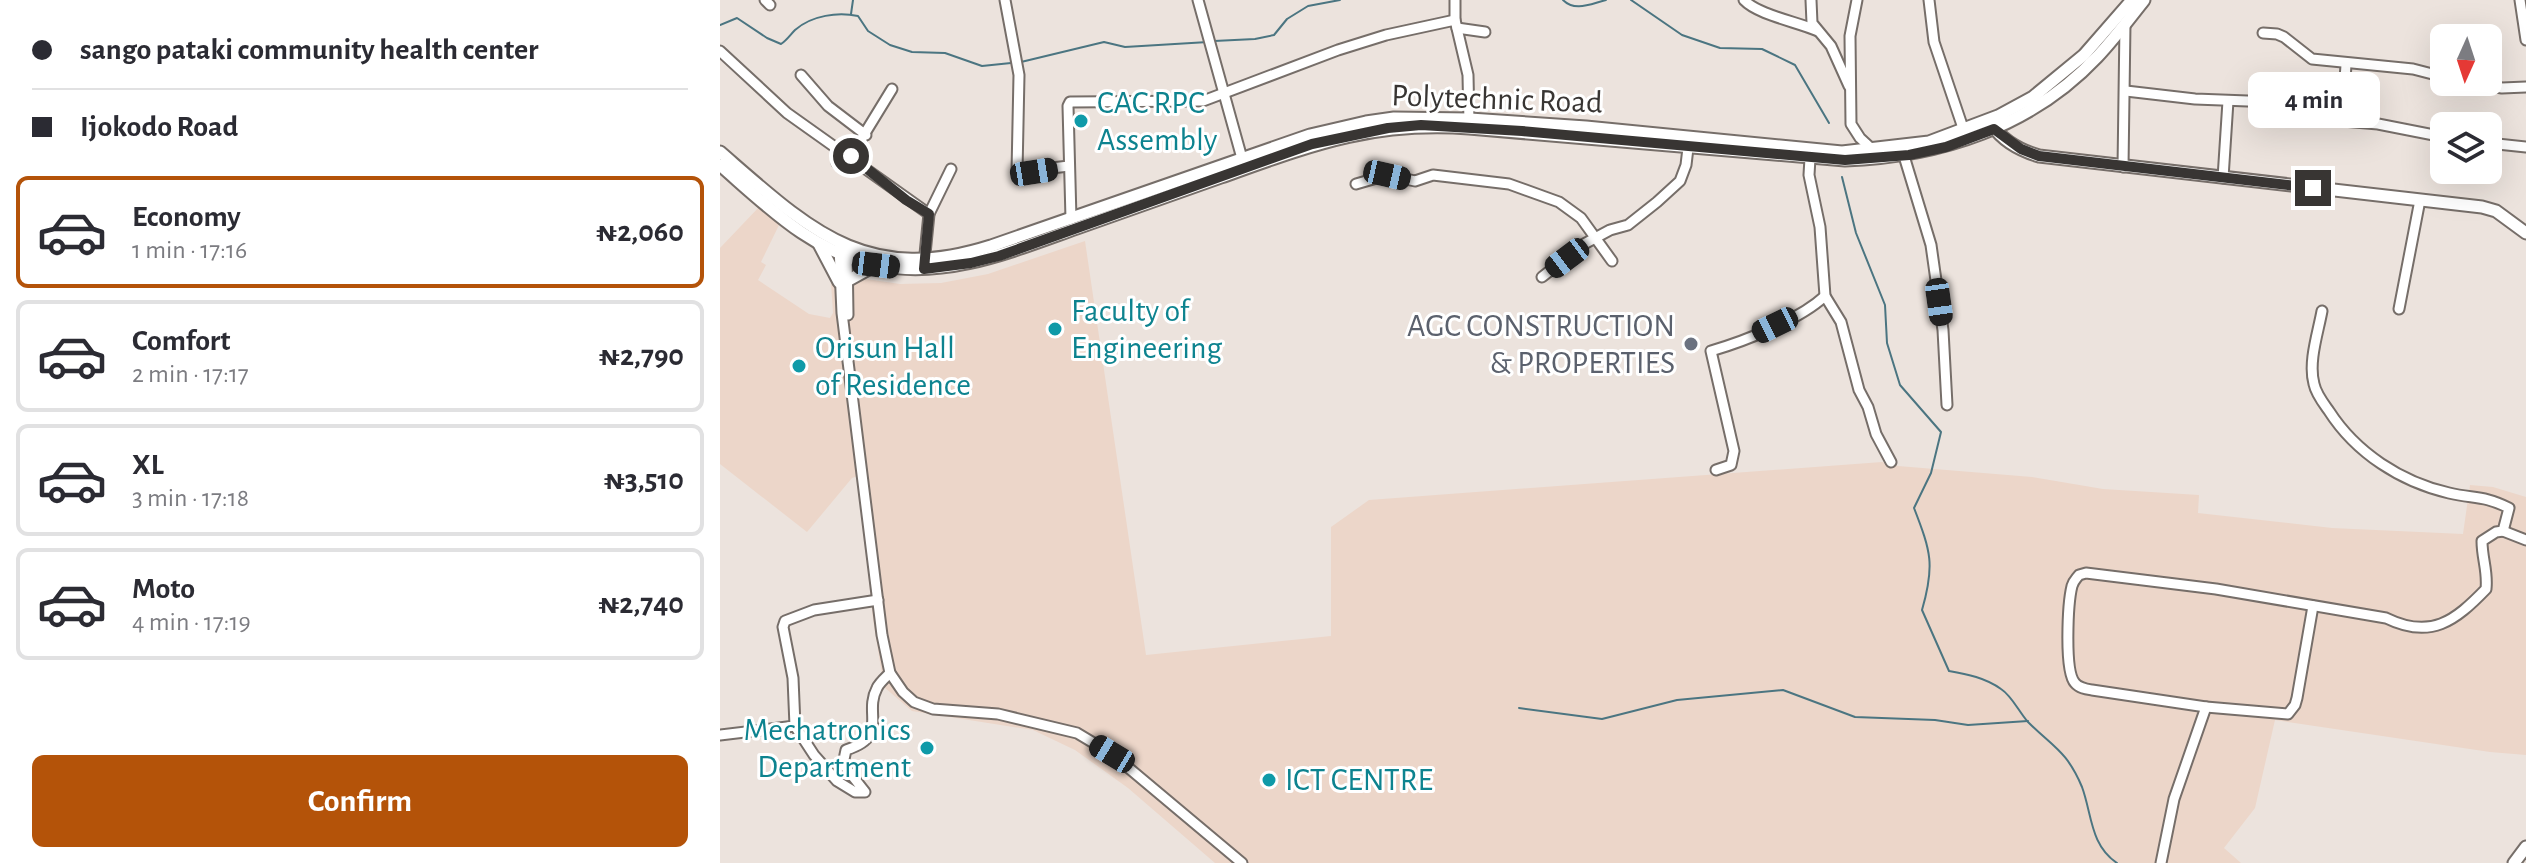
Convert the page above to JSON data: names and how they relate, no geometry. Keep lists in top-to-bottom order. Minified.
{"streets":{"main road":["Polytechnic Road"]},"places":["CAC RPC Assembly","Faculty of Engineering","AGC CONSTRUCTION & PROPERTIES","Orisun Hall of Residence","Mechatronics Department","ICT CENTRE"],"north":"bottom","page":{"banner":["sango pataki community health center","Ijokodo Road"],"bubble":"4 min","list":[{"name":"Economy","note":"1 min · 17:16","value":"₦2,060"},{"name":"Comfort","note":"2 min · 17:17","value":"₦2,790"},{"name":"XL","note":"3 min · 17:18","value":"₦3,510"},{"name":"Moto","note":"4 min · 17:19","value":"₦2,740"}],"buttons":"Confirm"}}
